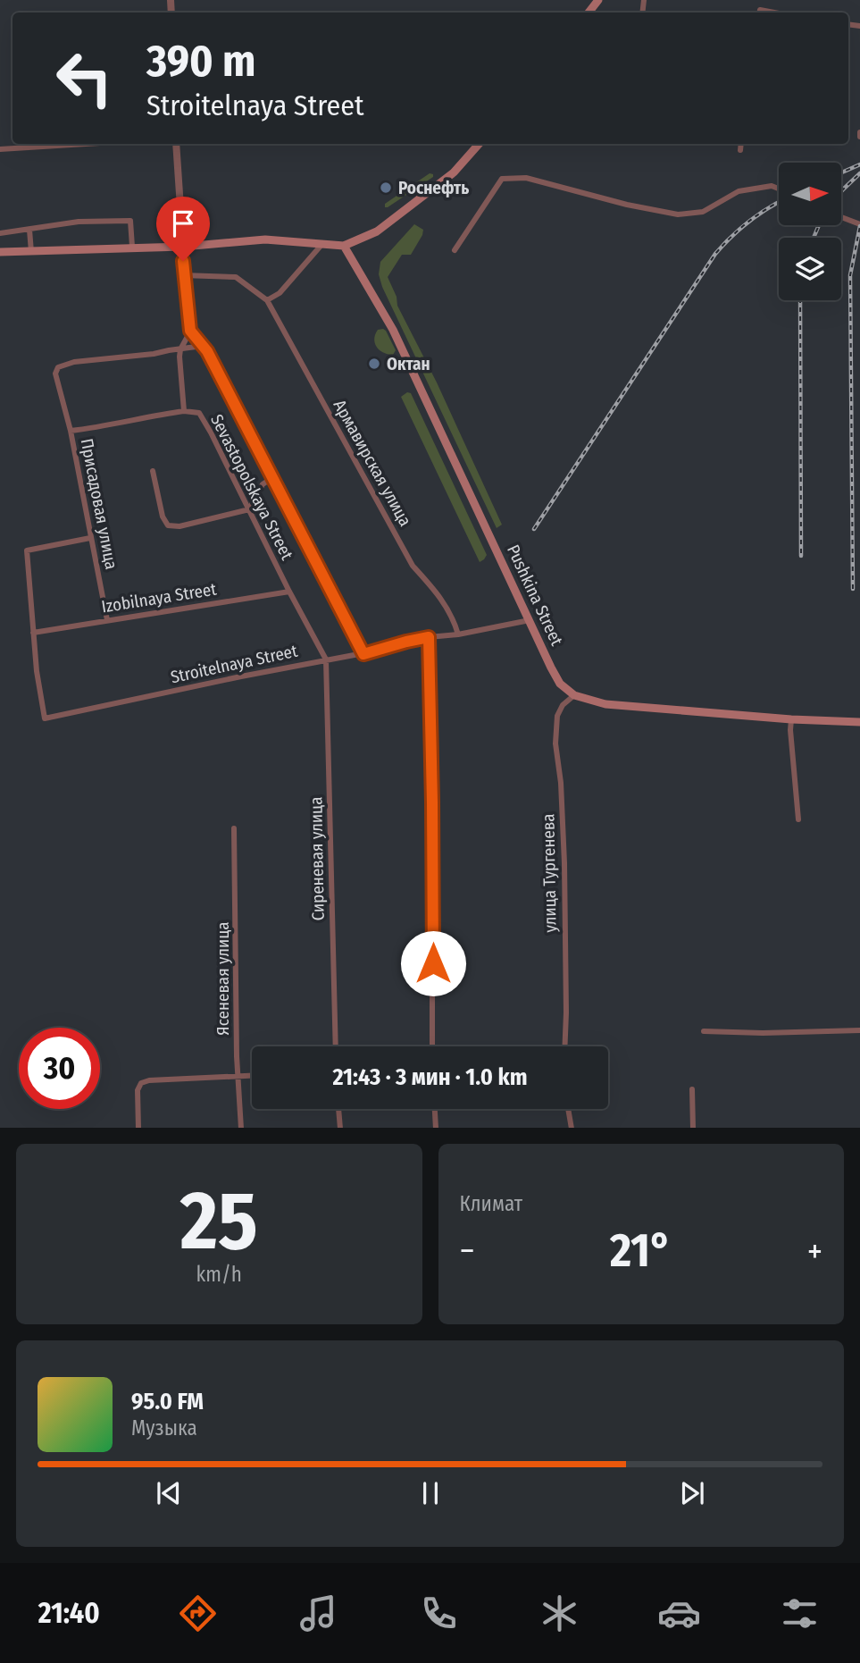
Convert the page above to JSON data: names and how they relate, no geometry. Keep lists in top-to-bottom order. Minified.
{"streets":{"main road":["Pushkina Street"],"street":["Армавирская улица","Sevastopolskaya Street","Присадовая улица","Izobilnaya Street","Stroitelnaya Street","Сиреневая улица","улица Тургенева","Ясеневая улица"]},"crossings":[["Армавирская улица","Stroitelnaya Street"],["Sevastopolskaya Street","Присадовая улица"],["Sevastopolskaya Street","Izobilnaya Street"],["Sevastopolskaya Street","Stroitelnaya Street"],["Sevastopolskaya Street","Сиреневая улица"],["Присадовая улица","Izobilnaya Street"],["Pushkina Street","Stroitelnaya Street"],["Pushkina Street","улица Тургенева"],["Izobilnaya Street","Stroitelnaya Street"],["Stroitelnaya Street","Сиреневая улица"]],"places":["Роснефть","Октан"],"north":"right","page":{"turn":["390 m","Stroitelnaya Street"],"limit":"30","trip":"21:43 · 3 мин · 1.0 km","tile":[["25","km/h"],"Климат"],"heat":["−","21°","+"],"song":["95.0 FM","Музыка"],"tabs":"21:40"}}
